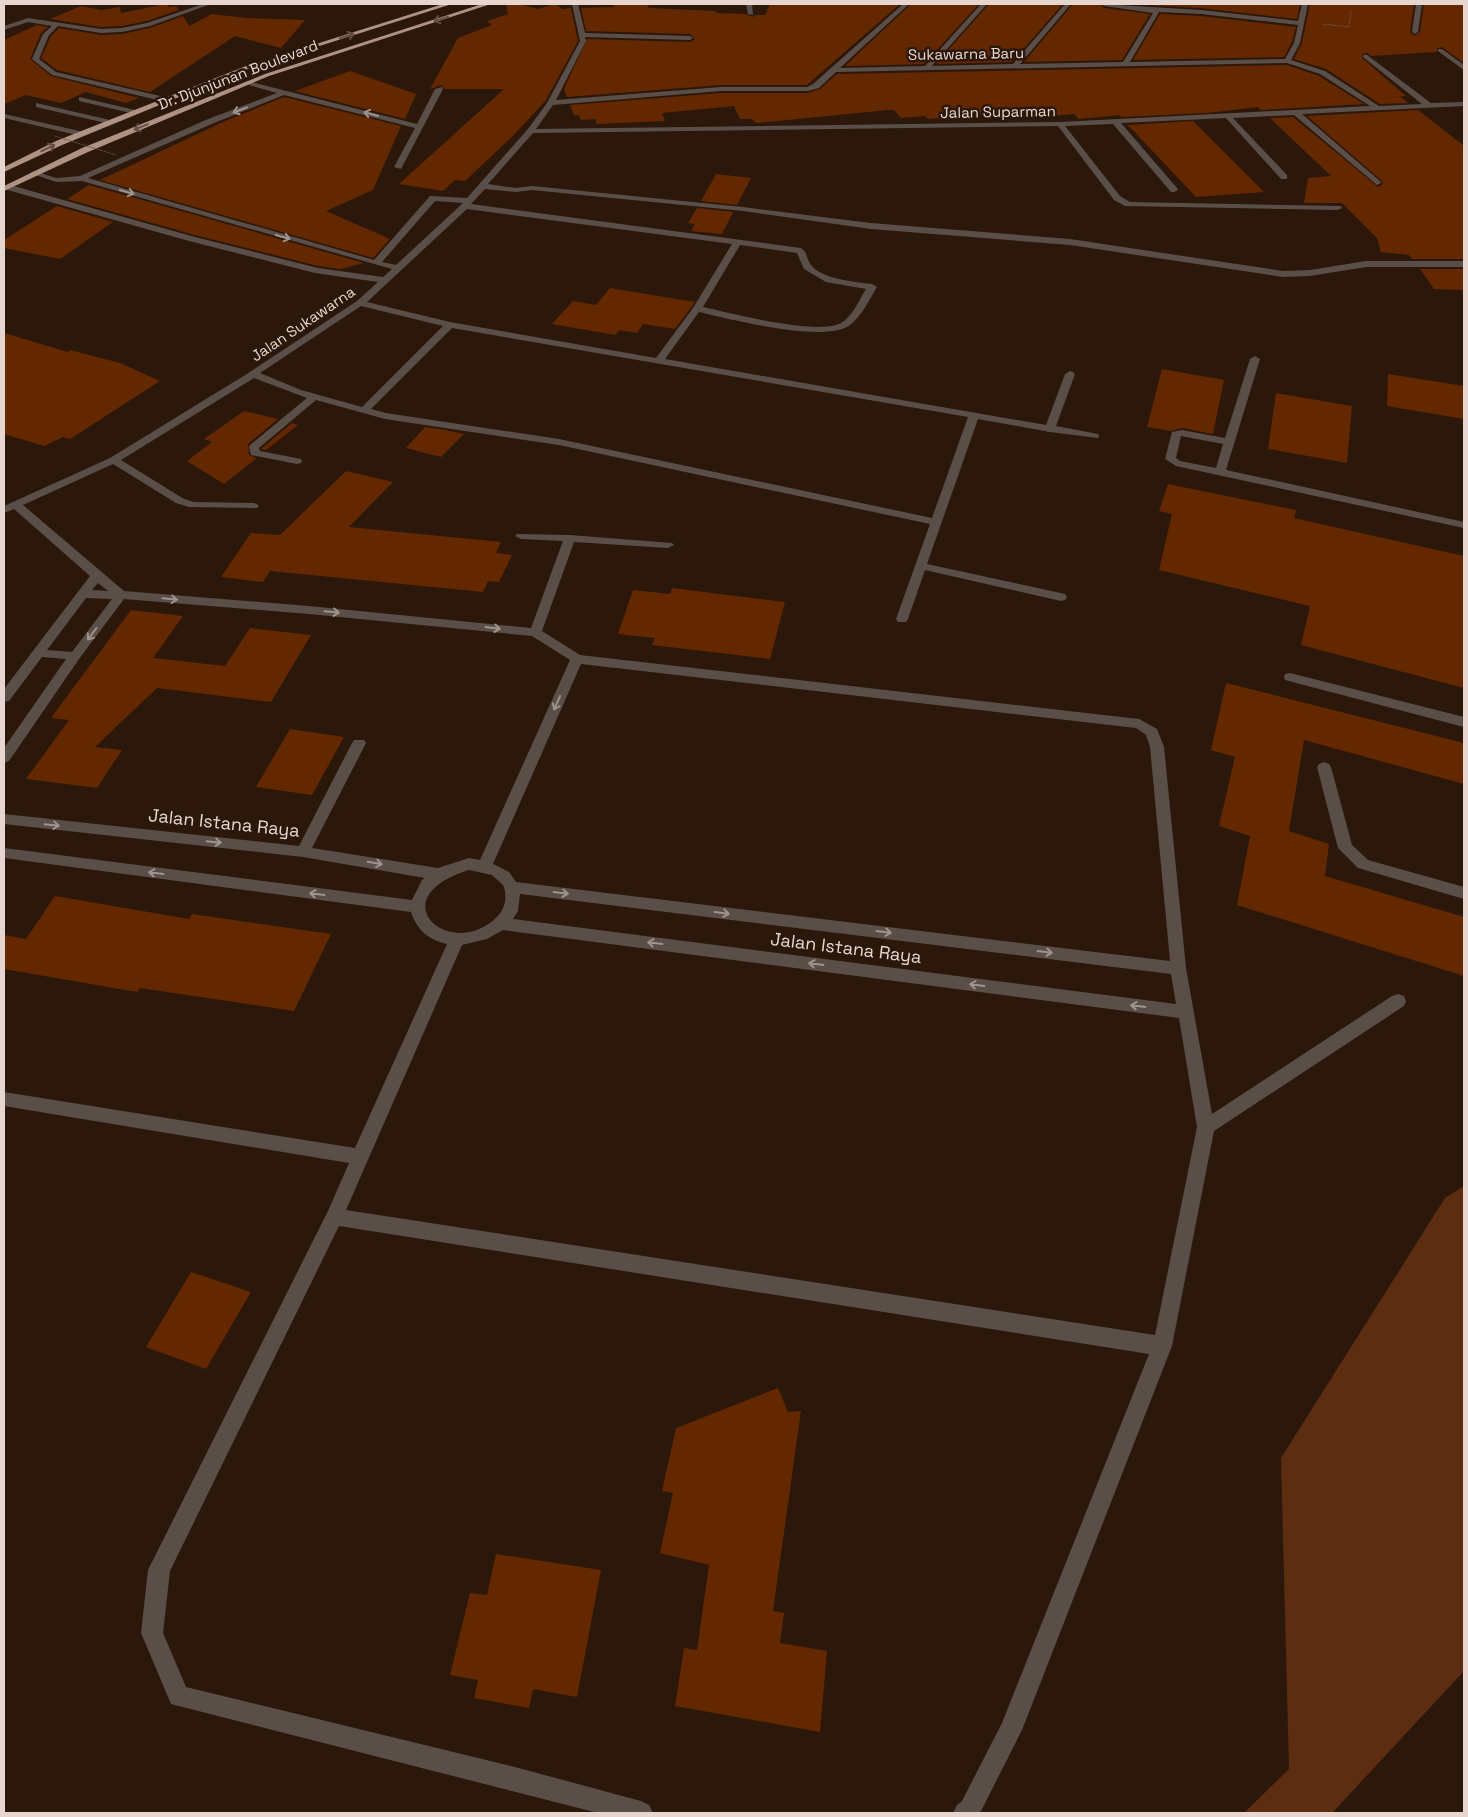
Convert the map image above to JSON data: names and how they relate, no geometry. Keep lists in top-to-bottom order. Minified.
{"streets":{"highway":["Dr. Djunjunan Boulevard"],"street":["Sukawarna Baru","Jalan Suparman","Jalan Sukawarna","Jalan Istana Raya"]},"crossings":[["Sukawarna Baru","Jalan Suparman"],["Jalan Suparman","Jalan Sukawarna"]]}
